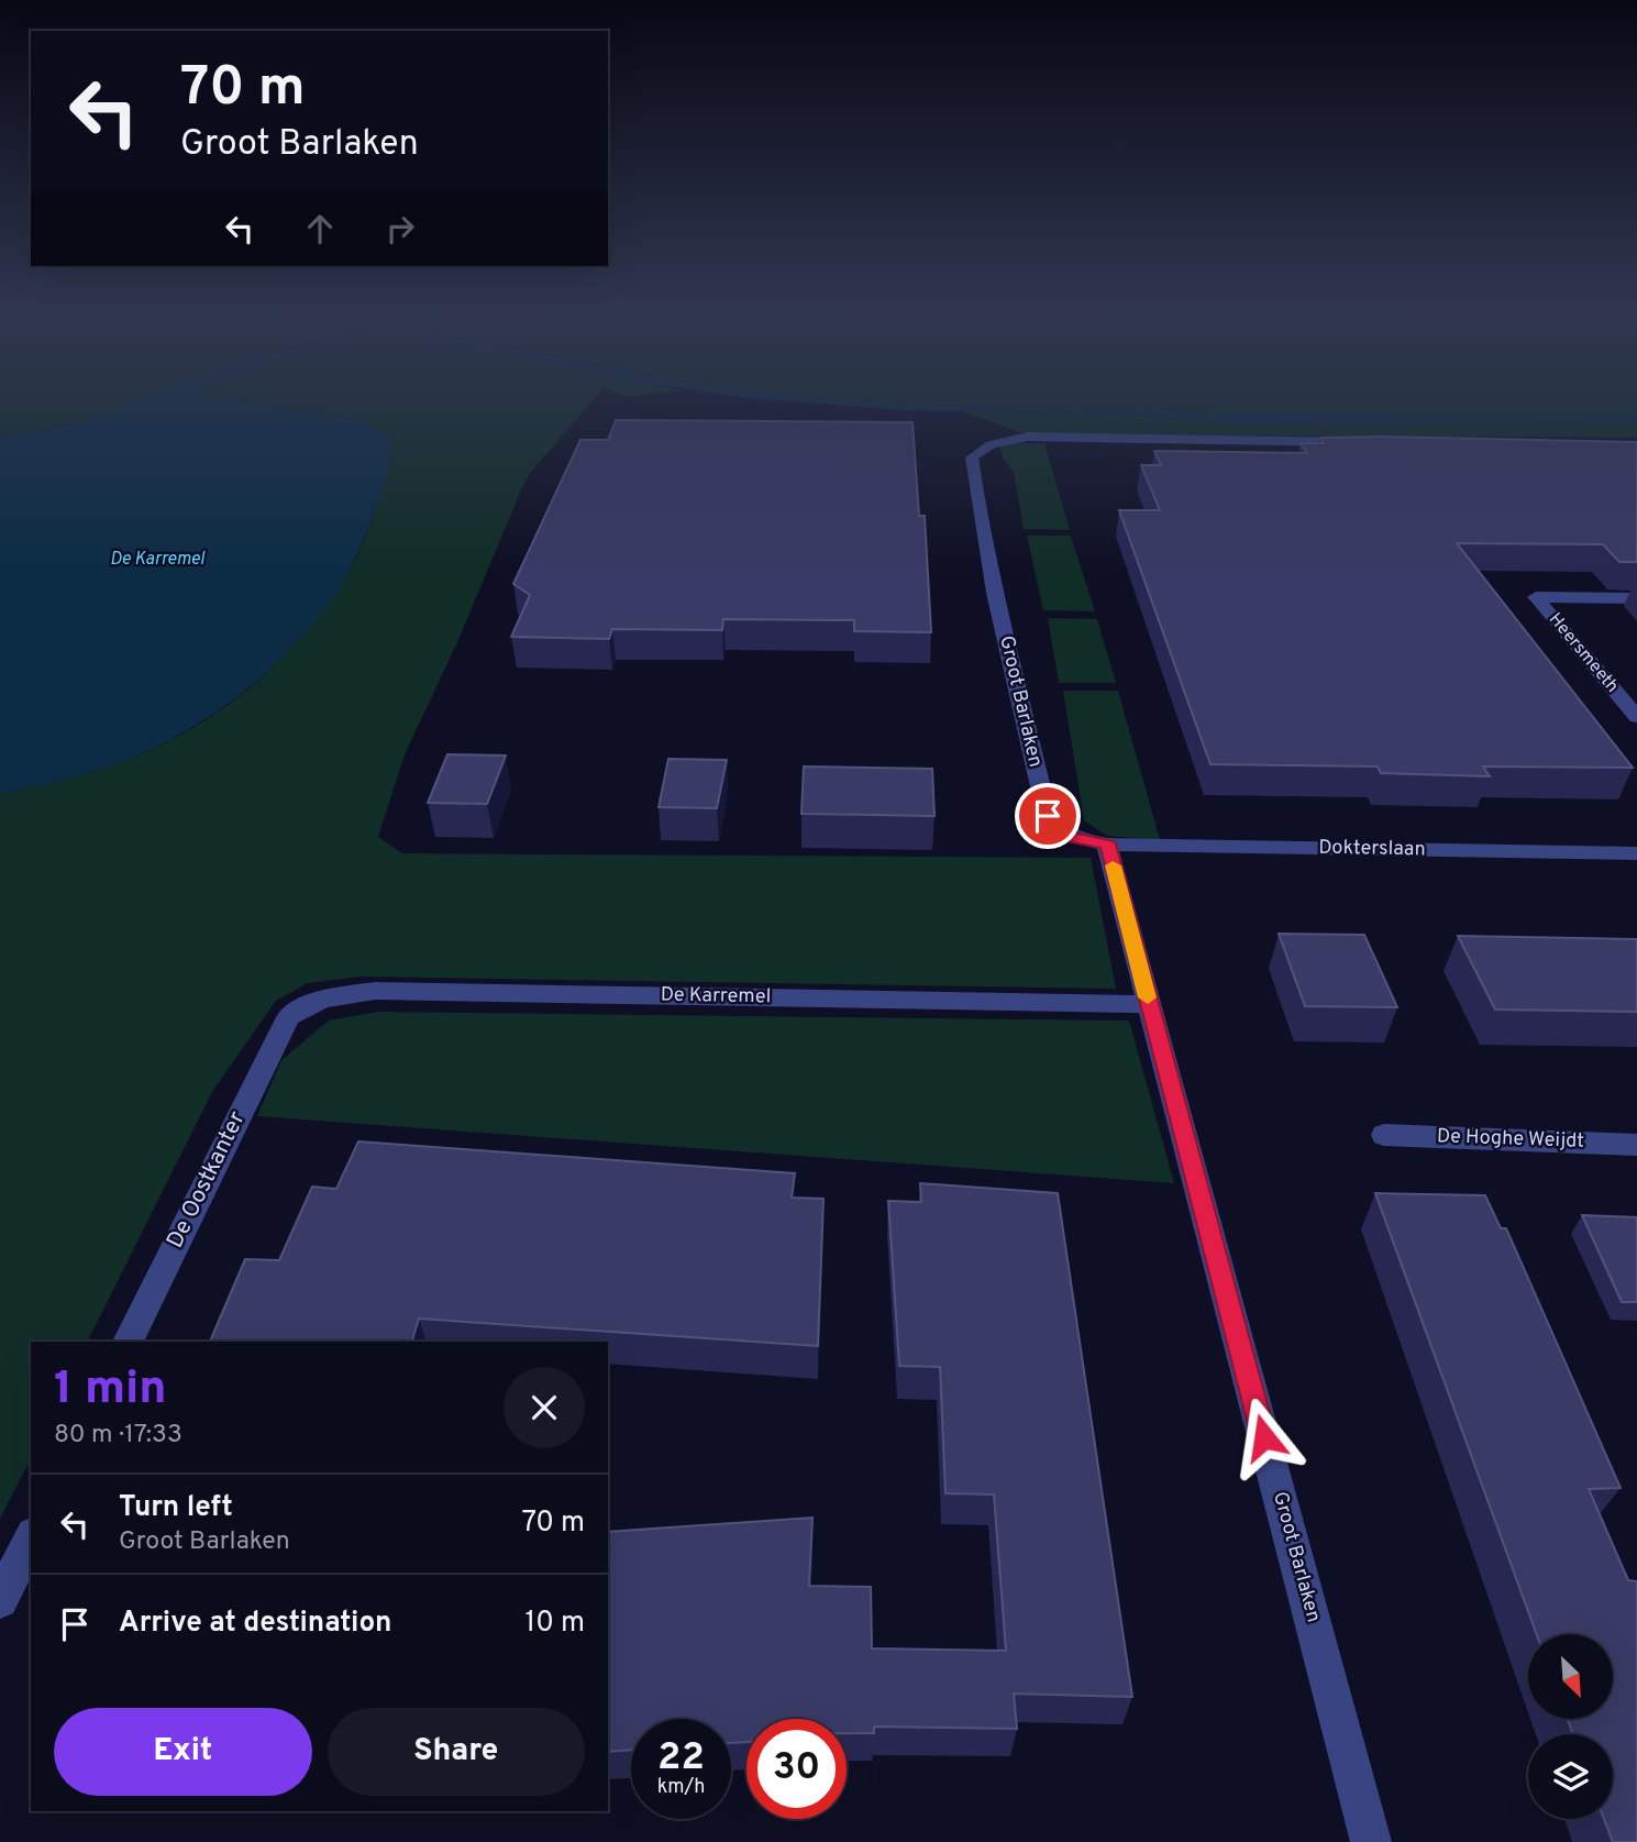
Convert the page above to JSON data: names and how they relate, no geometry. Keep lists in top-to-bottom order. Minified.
{"streets":{"street":["Heersmeeth","Groot Barlaken","Dokterslaan","De Karremel","De Hoghe Weijdt","De Oostkanter"]},"crossings":[["Groot Barlaken","Dokterslaan"],["Groot Barlaken","De Karremel"],["De Karremel","De Oostkanter"]],"water":["De Karremel"],"north":"bottom right","page":{"turn":["70 m","Groot Barlaken"],"heading":["1 min","80 m · 17:33"],"list":[{"name":"Turn left","note":"Groot Barlaken","value":"70 m"},{"name":"Arrive at destination","value":"10 m"}],"buttons":["Exit","Share"],"speed":"22 km/h","limit":"30"}}
